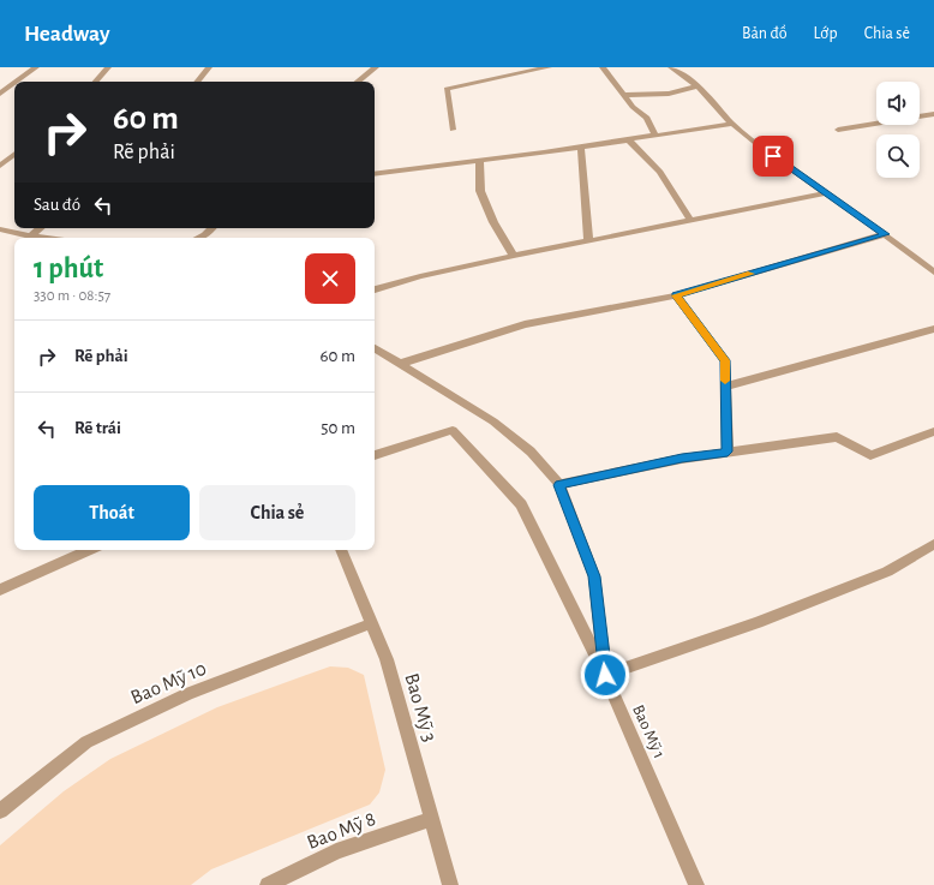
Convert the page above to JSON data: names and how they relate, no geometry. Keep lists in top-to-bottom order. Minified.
{"streets":{"street":["Bao Mỹ 10","Bao Mỹ 3","Bao Mỹ 1","Bao Mỹ 8"]},"crossings":[["Bao Mỹ 10","Bao Mỹ 3"],["Bao Mỹ 3","Bao Mỹ 8"]],"page":{"header":"Headway","nav":["Bản đồ","Lớp","Chia sẻ"],"turn":["60 m","Rẽ phải"],"then":"Sau đó","heading":["1 phút","330 m · 08:57"],"list":[{"name":"Rẽ phải","value":"60 m"},{"name":"Rẽ trái","value":"50 m"}],"buttons":["Thoát","Chia sẻ"]}}
